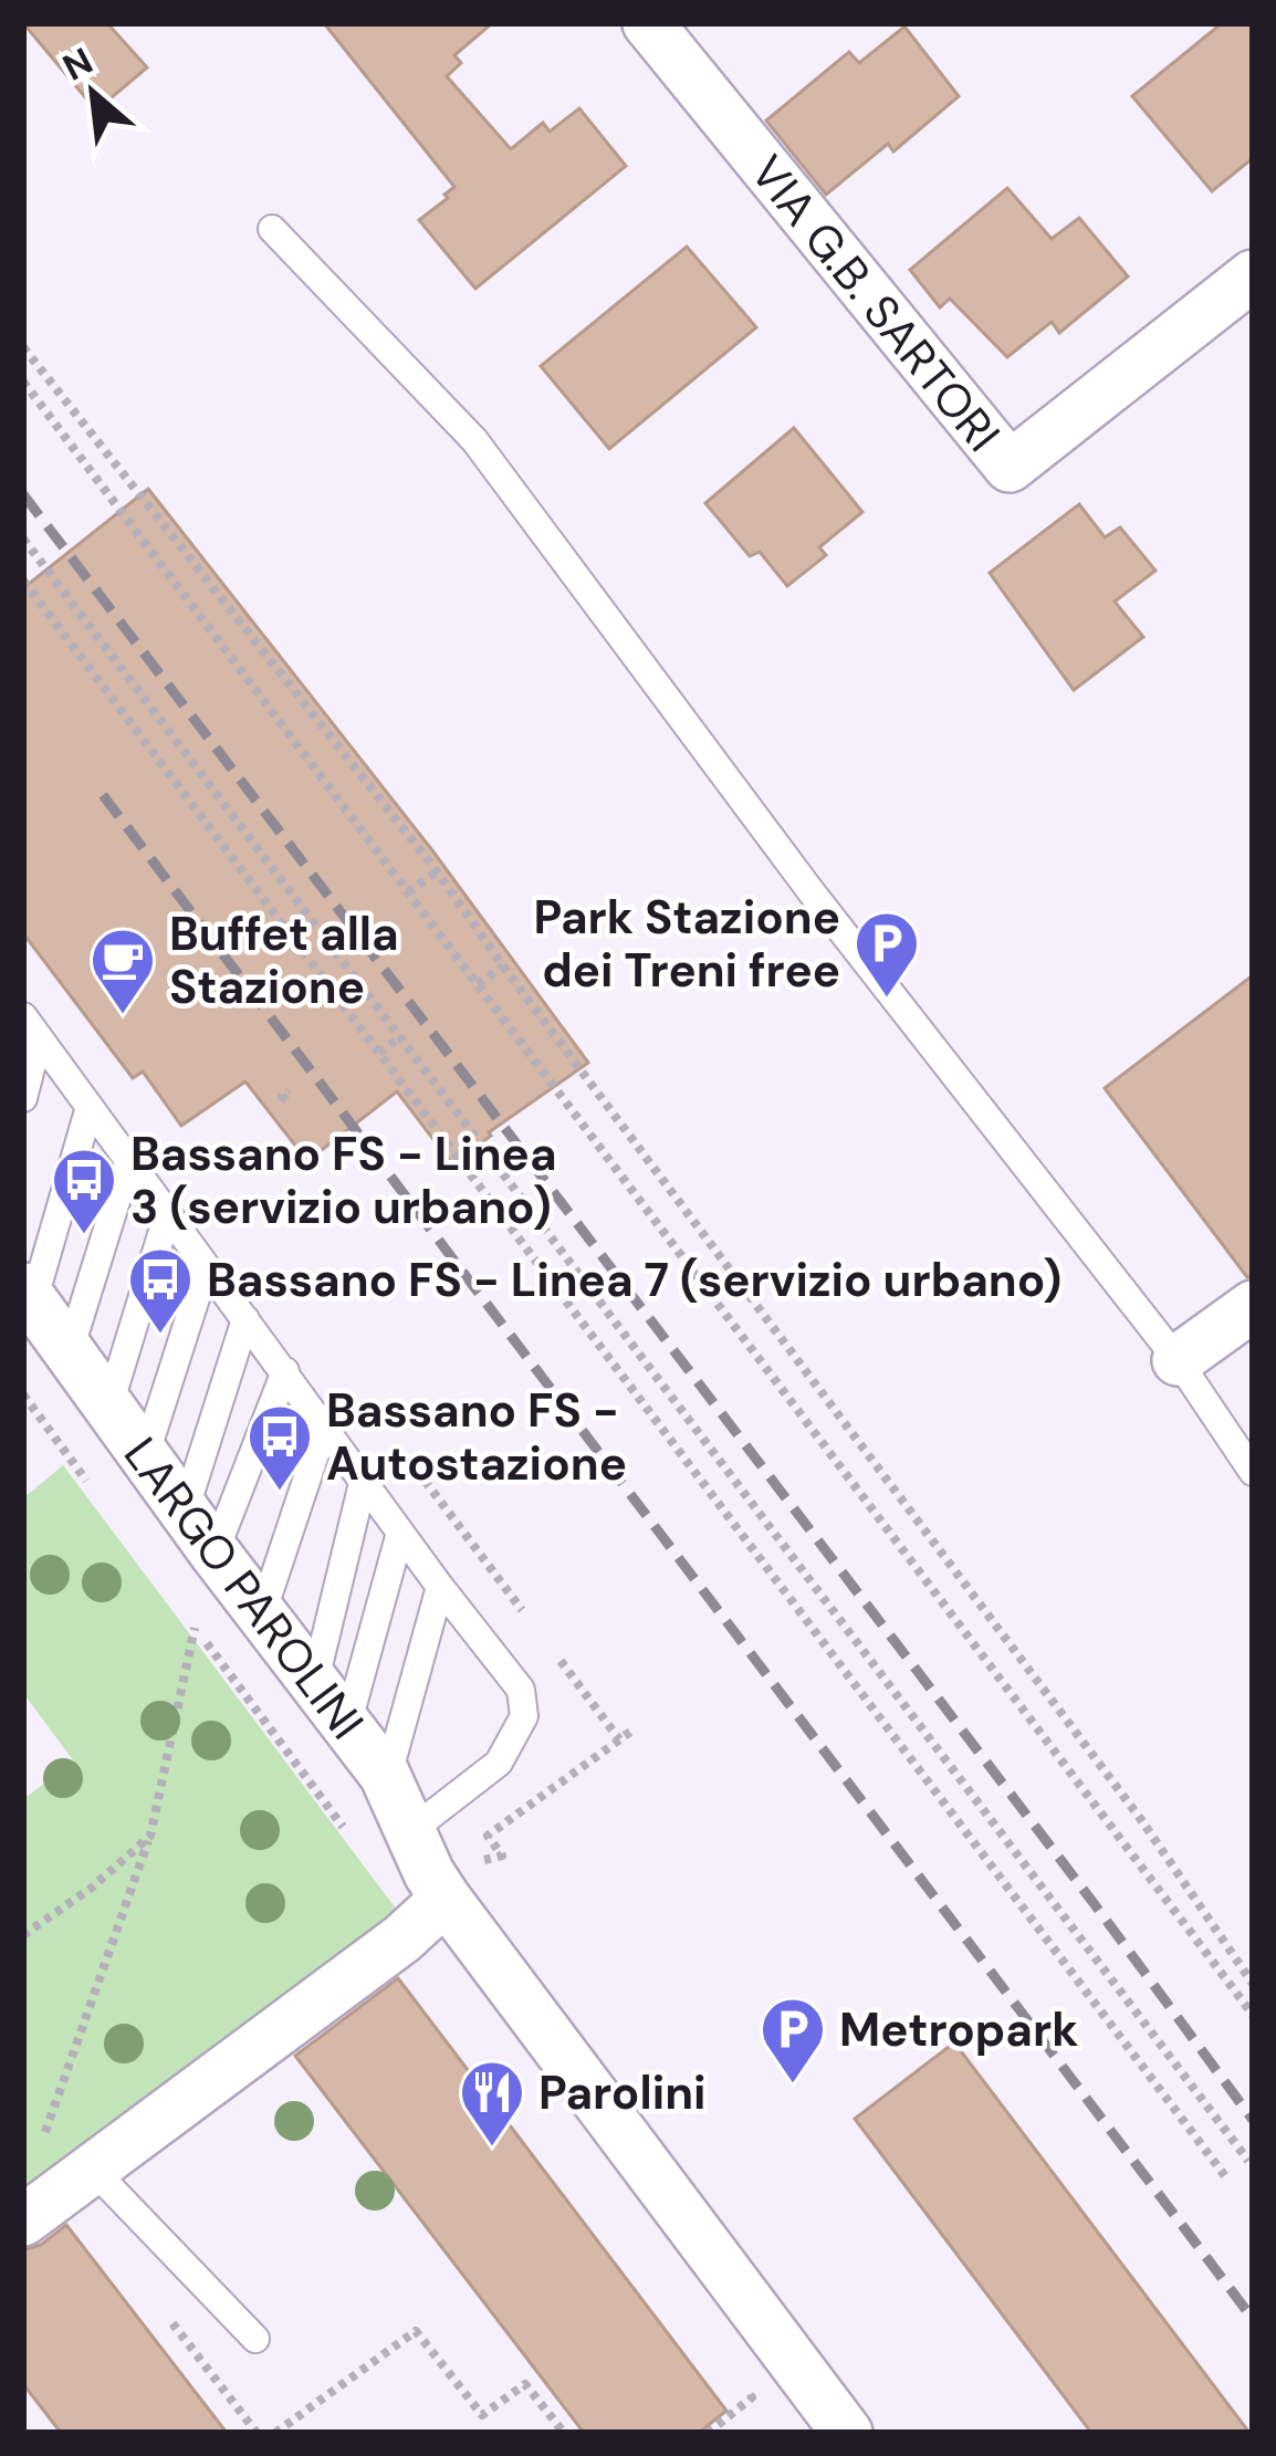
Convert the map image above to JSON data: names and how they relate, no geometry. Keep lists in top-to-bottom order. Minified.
{"streets":{"street":["VIA G.B. SARTORI","LARGO PAROLINI"]},"places":{"parking":["Park Stazione dei Treni free","Metropark"],"cafe":["Buffet alla Stazione"],"bus stop":["Bassano FS - Linea 3 (servizio urbano)","Bassano FS - Linea 7 (servizio urbano)","Bassano FS - Autostazione"],"restaurant":["Parolini"]},"north":"top left"}
